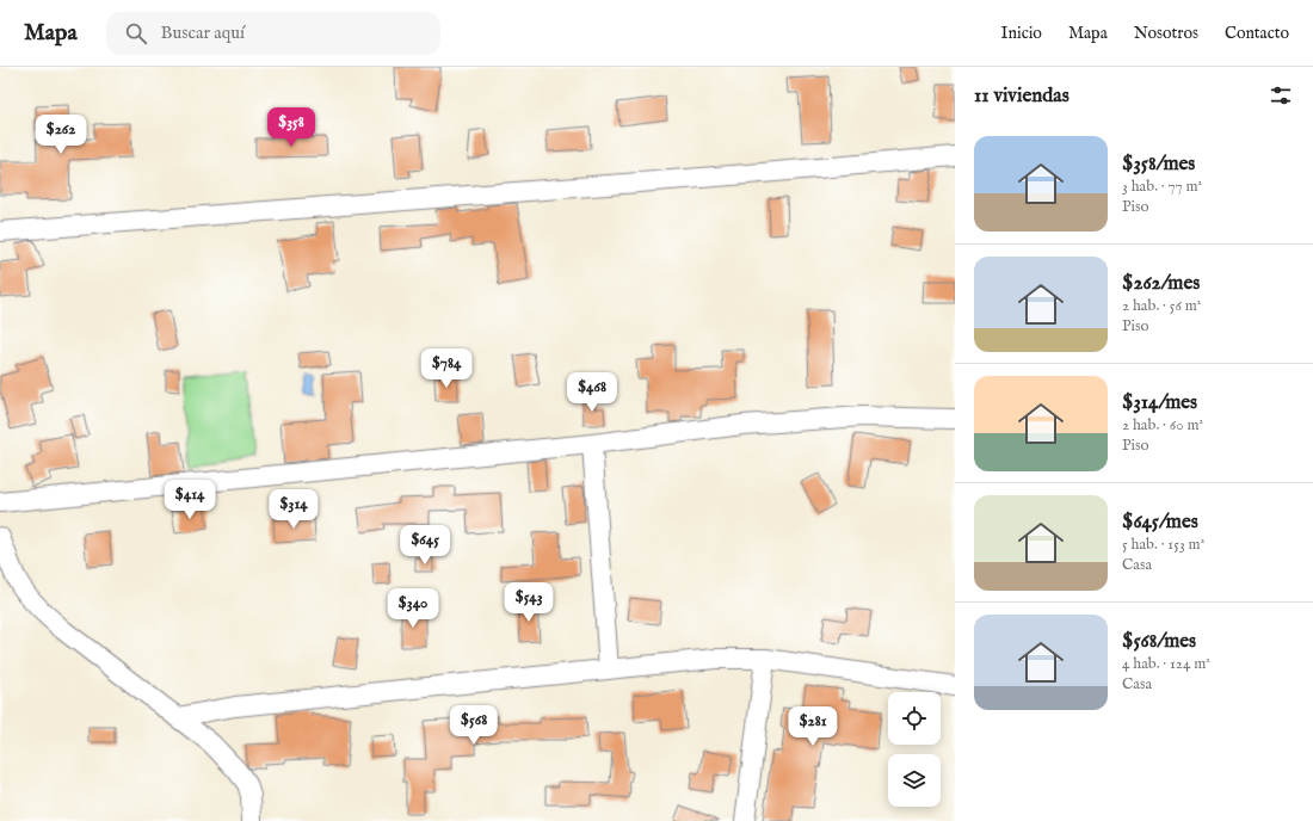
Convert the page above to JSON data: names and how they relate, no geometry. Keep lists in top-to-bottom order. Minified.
{"page":{"header":"Mapa","search":"Buscar aquí","nav":["Inicio","Mapa","Nosotros","Contacto"],"heading":"11 viviendas","price":["$358","$262","$784","$468","$414","$314","$645","$543","$340","$568","$281"],"list":[{"name":"$358/mes","note":"3 hab. · 77 m² · Piso"},{"name":"$262/mes","note":"2 hab. · 56 m² · Piso"},{"name":"$314/mes","note":"2 hab. · 60 m² · Piso"},{"name":"$645/mes","note":"5 hab. · 153 m² · Casa"},{"name":"$568/mes","note":"4 hab. · 124 m² · Casa"}]}}
